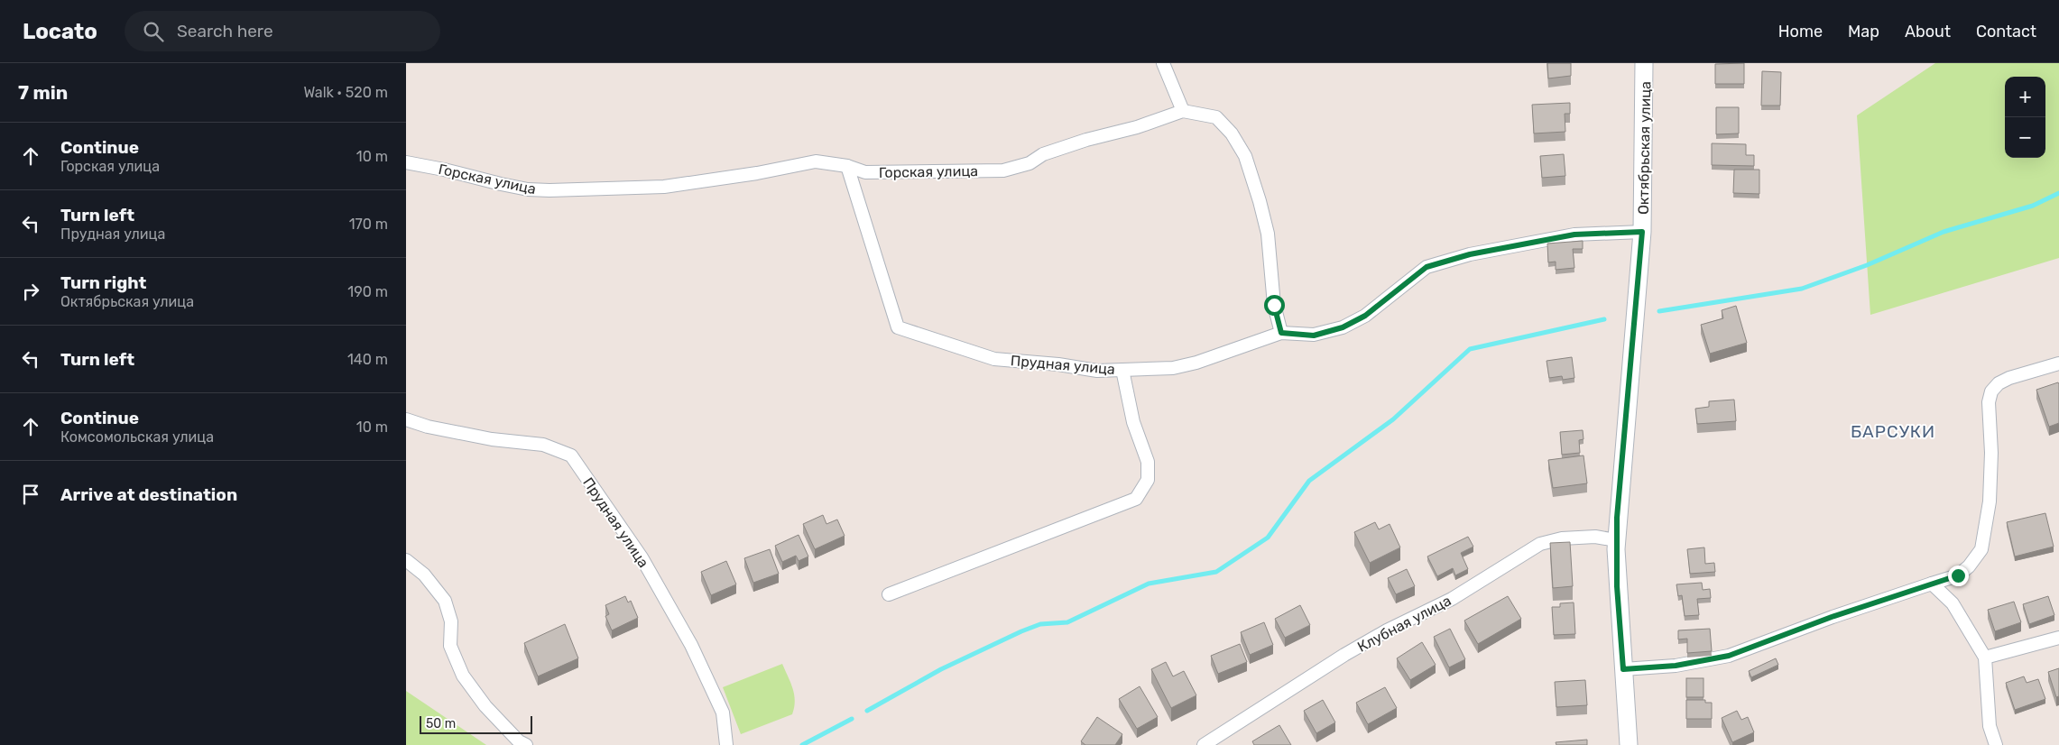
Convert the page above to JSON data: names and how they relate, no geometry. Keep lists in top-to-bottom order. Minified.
{"streets":{"main road":["Октябрьская улица"],"street":["Горская улица","Прудная улица","Клубная улица"]},"crossings":[["Октябрьская улица","Прудная улица"],["Октябрьская улица","Клубная улица"],["Горская улица","Прудная улица"]],"districts":["БАРСУКИ"],"scale_bar":"50 m","page":{"header":"Locato","search":"Search here","nav":["Home","Map","About","Contact"],"heading":["7 min","Walk · 520 m"],"map_buttons":["+","−"],"list":[["Continue","Горская улица","10 m"],["Turn left","Прудная улица","170 m"],["Turn right","Октябрьская улица","190 m"],["Turn left","140 m"],["Continue","Комсомольская улица","10 m"],"Arrive at destination"],"scale":"50 m"}}
